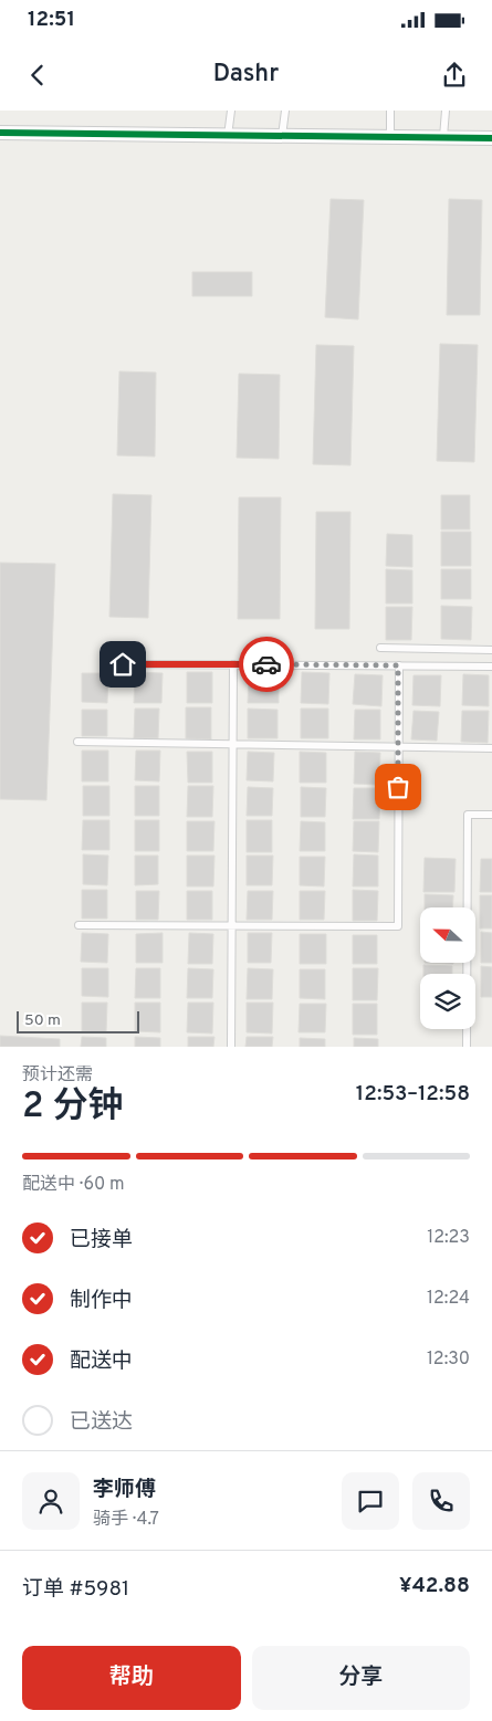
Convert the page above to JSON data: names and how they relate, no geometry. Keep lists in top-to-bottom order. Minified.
{"scale_bar":"50 m","north":"left","page":{"status":"12:51","header":"Dashr","scale":"50 m","heading":["2 分钟","预计还需","12:53–12:58"],"panel":["李师傅","骑手 · 4.7","订单 #5981","¥42.88"],"bar":"配送中 · 60 m","list":[["已接单","12:23"],["制作中","12:24"],["配送中","12:30"],"已送达"],"buttons":["帮助","分享"]}}
